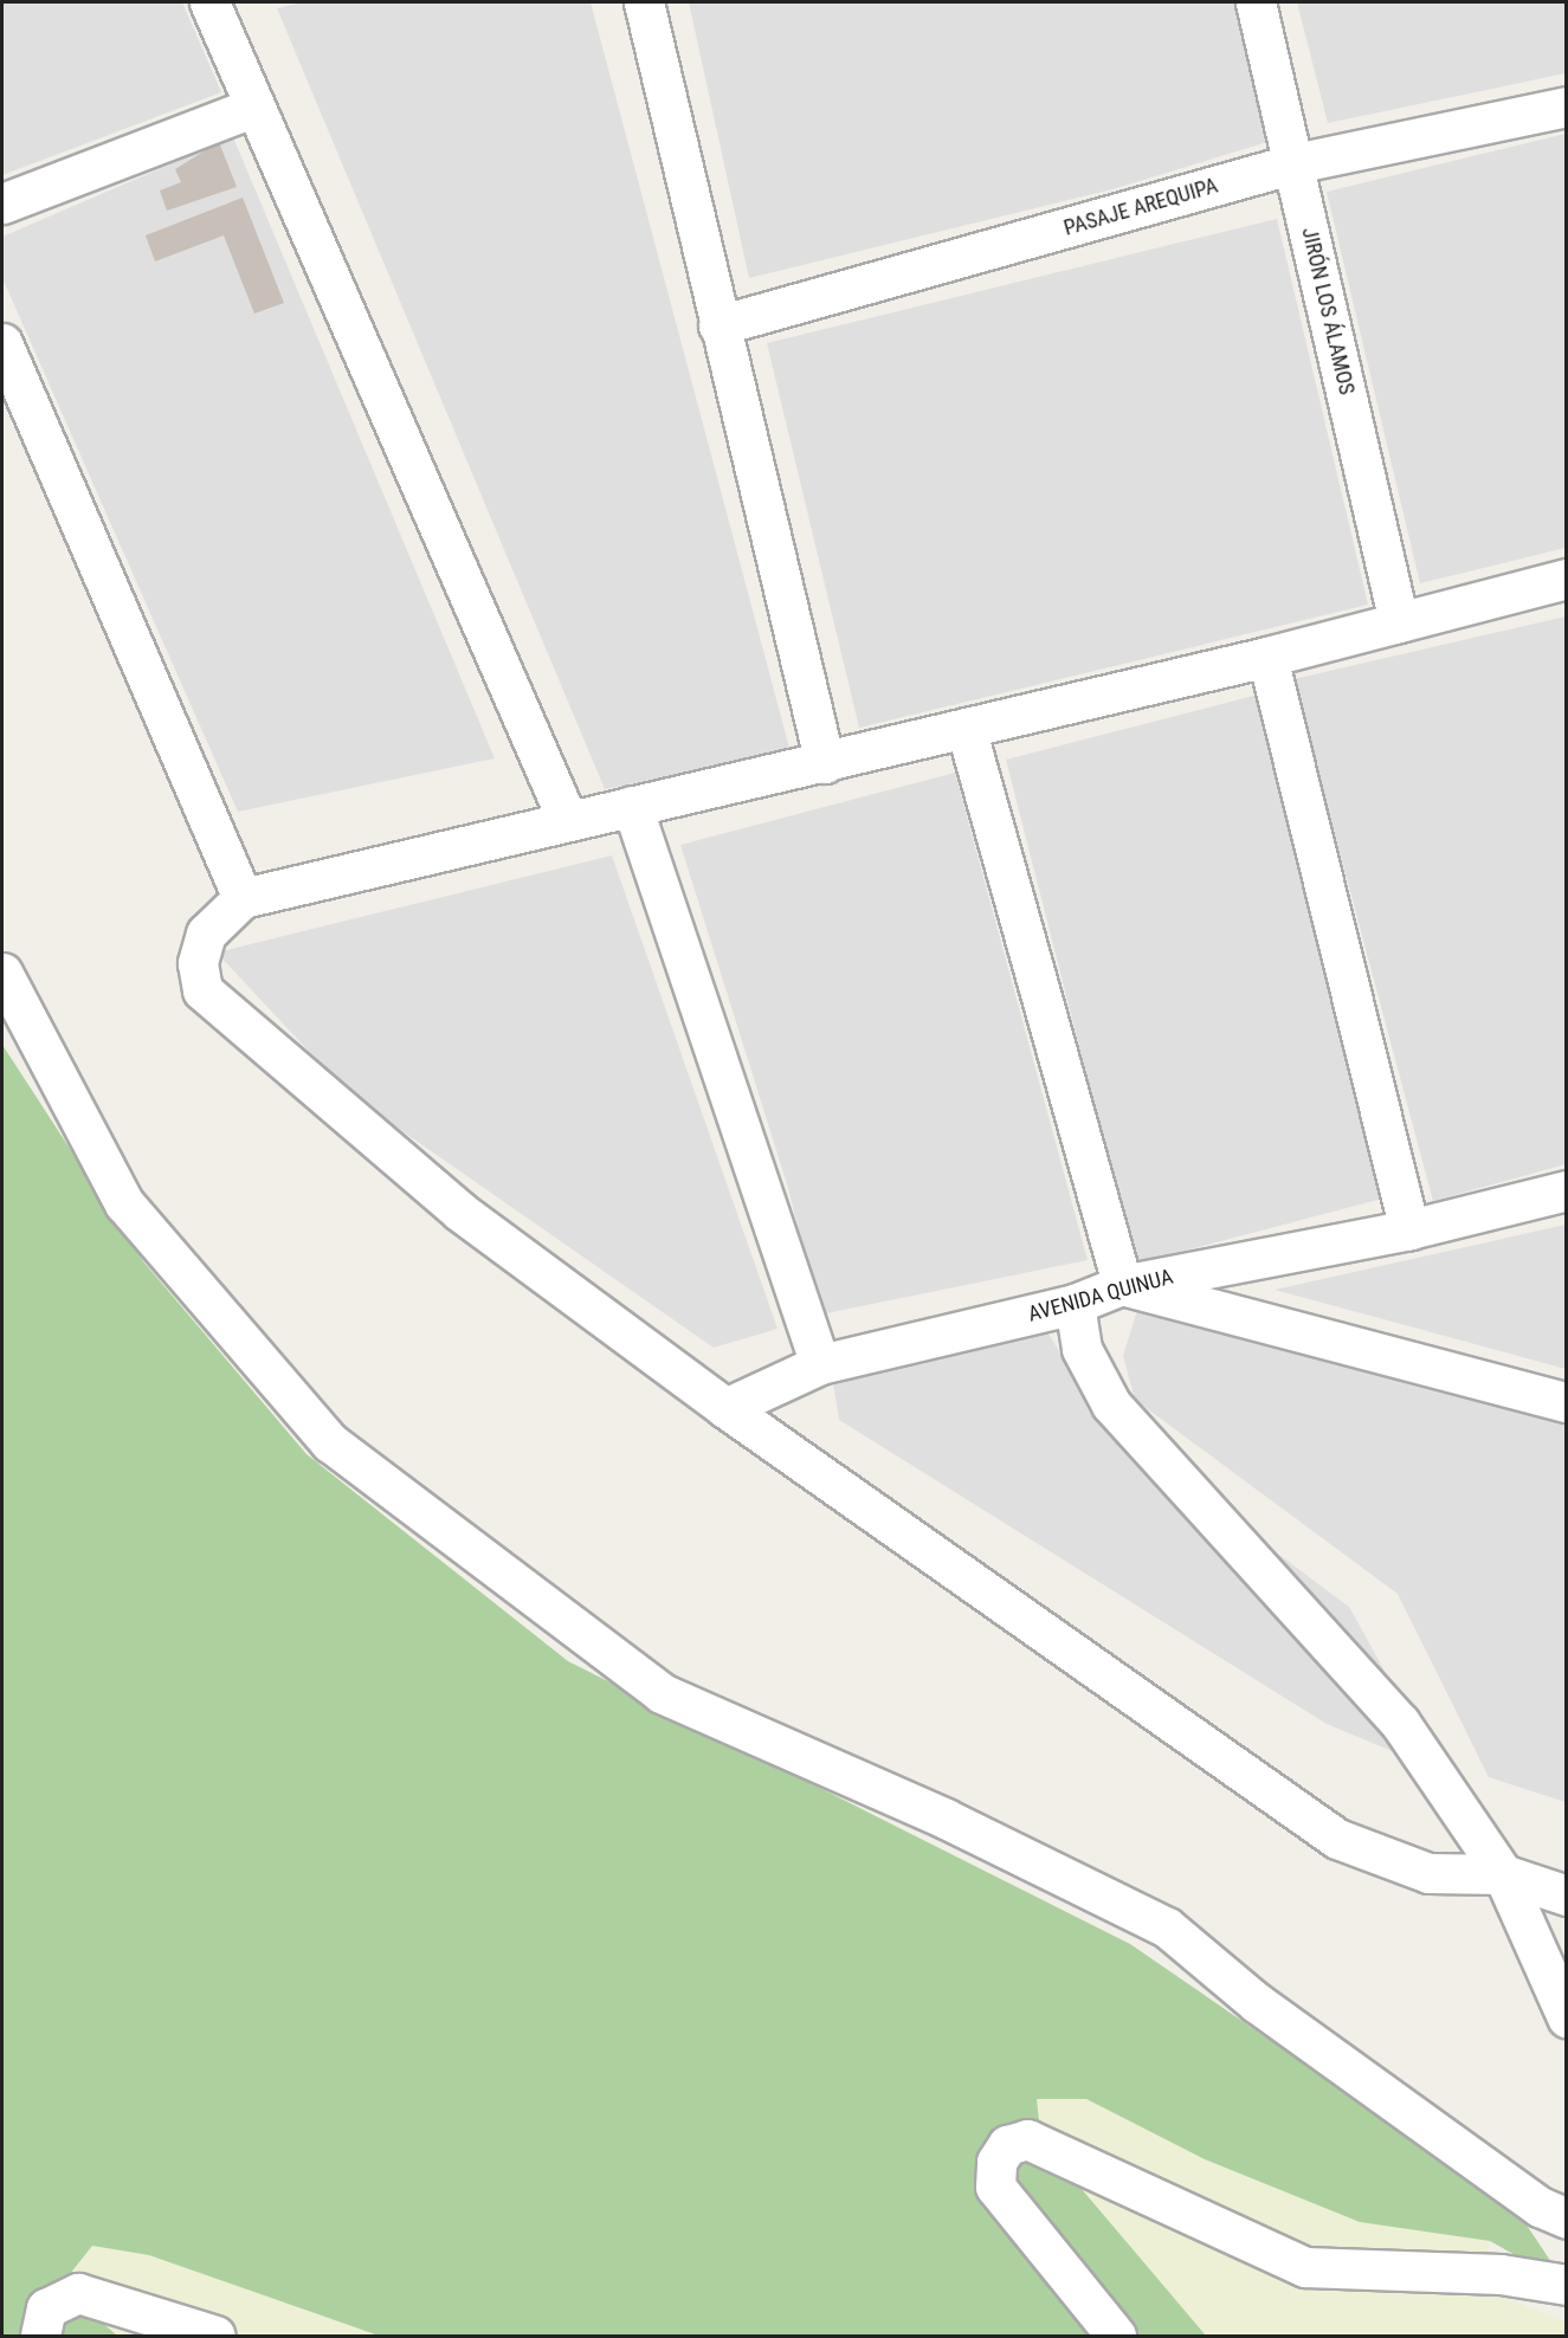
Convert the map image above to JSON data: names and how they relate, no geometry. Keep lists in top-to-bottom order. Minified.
{"streets":{"street":["PASAJE AREQUIPA","JIRÓN LOS ÁLAMOS","AVENIDA QUINUA"]},"crossings":[["PASAJE AREQUIPA","JIRÓN LOS ÁLAMOS"]]}
